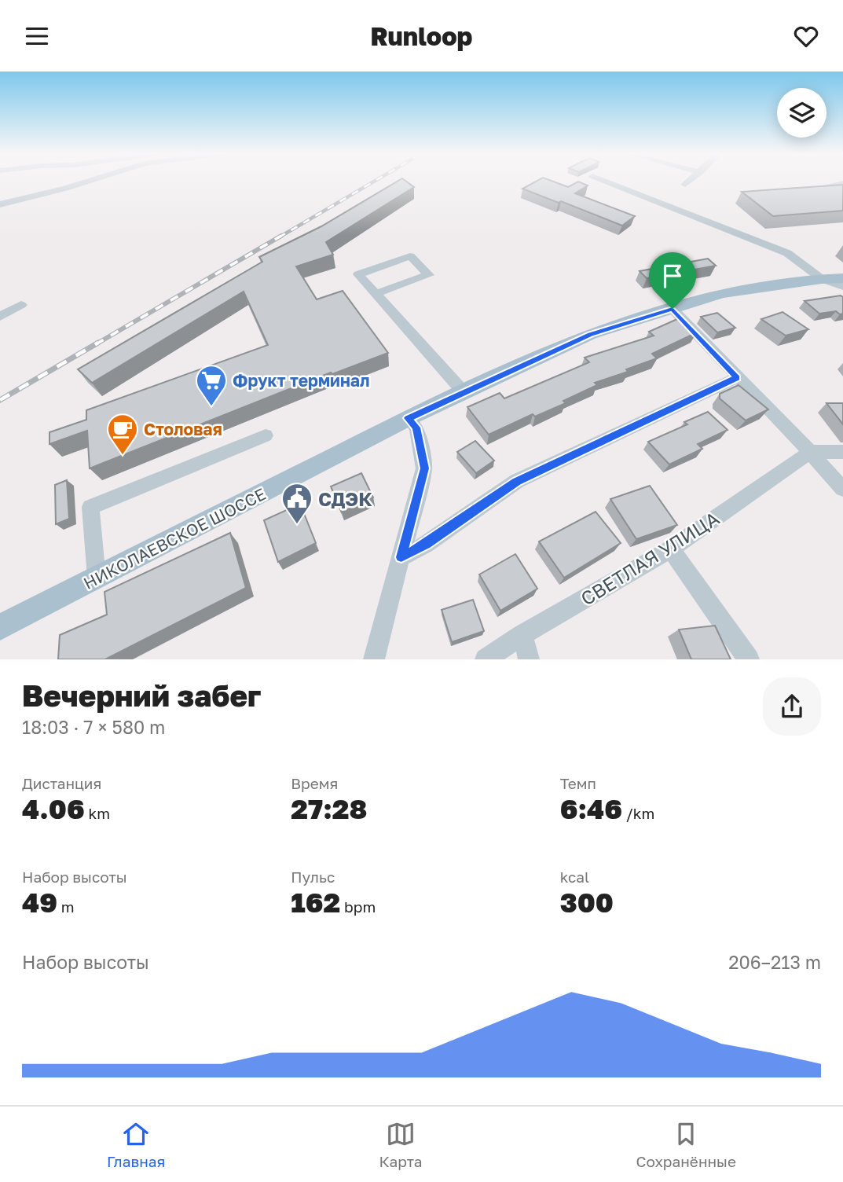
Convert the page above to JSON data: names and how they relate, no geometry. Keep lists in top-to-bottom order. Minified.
{"streets":{"main road":["НИКОЛАЕВСКОЕ ШОССЕ"],"street":["СВЕТЛАЯ УЛИЦА"]},"places":{"supermarket":["Фрукт терминал"],"cafe":["Столовая"],"public building":["СДЭК"]},"page":{"header":"Runloop","heading":["Вечерний забег","18:03 · 7 × 580 m"],"stats":[["Дистанция","4.06 km"],["Время","27:28"],["Темп","6:46 /km"],["Набор высоты","49 m"],["Пульс","162 bpm"],["kcal","300"]],"chart":["Набор высоты","206–213 m"],"tabs":["Главная","Карта","Сохранённые"]}}
